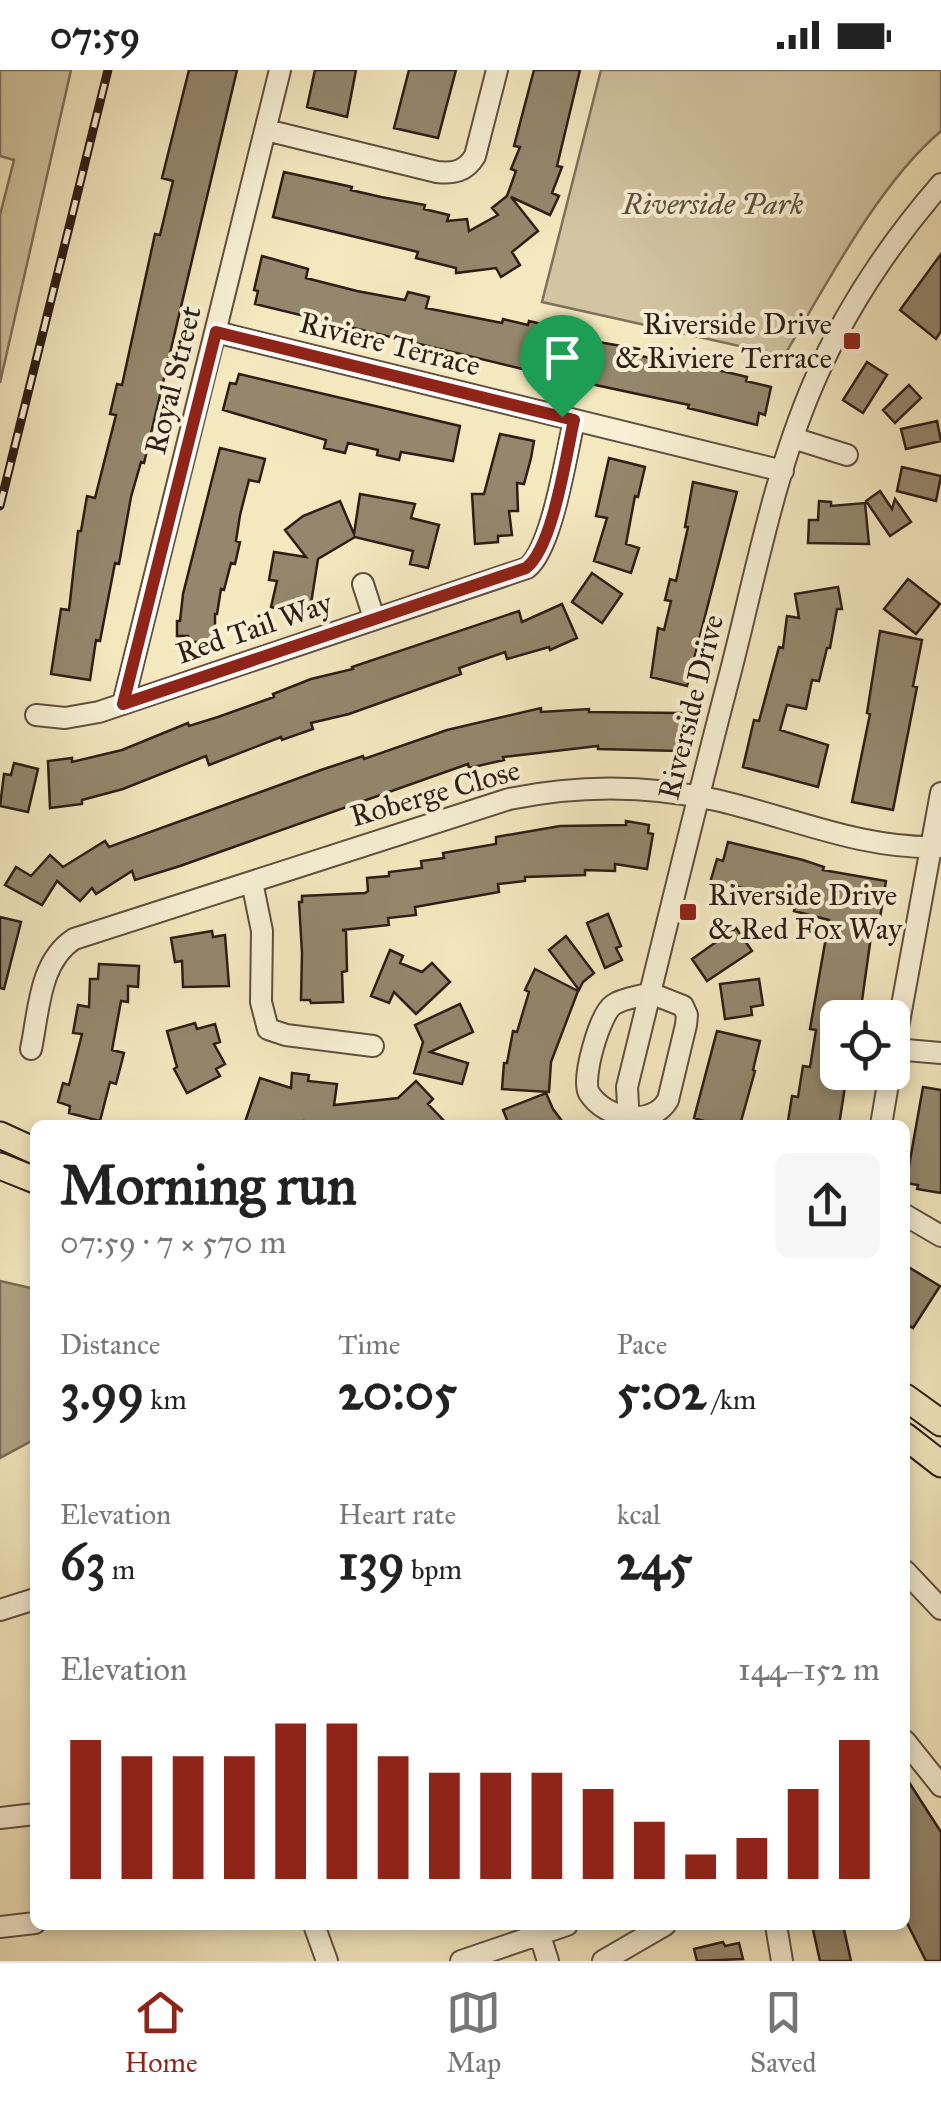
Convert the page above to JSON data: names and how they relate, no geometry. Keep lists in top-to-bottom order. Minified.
{"streets":{"street":["Riviere Terrace","Royal Street","Red Tail Way","Riverside Drive","Roberge Close"]},"crossings":[["Riviere Terrace","Royal Street"],["Riviere Terrace","Red Tail Way"],["Riviere Terrace","Riverside Drive"],["Royal Street","Red Tail Way"],["Riverside Drive","Roberge Close"]],"parks":["Riverside Park"],"places":{"transit":["Riverside Drive & Riviere Terrace","Riverside Drive & Red Fox Way"]},"page":{"status":"07:59","heading":["Morning run","07:59 · 7 × 570 m"],"stats":[["Distance","3.99 km"],["Time","20:05"],["Pace","5:02 /km"],["Elevation","63 m"],["Heart rate","139 bpm"],["kcal","245"]],"chart":["Elevation","144–152 m"],"tabs":["Home","Map","Saved"]}}
